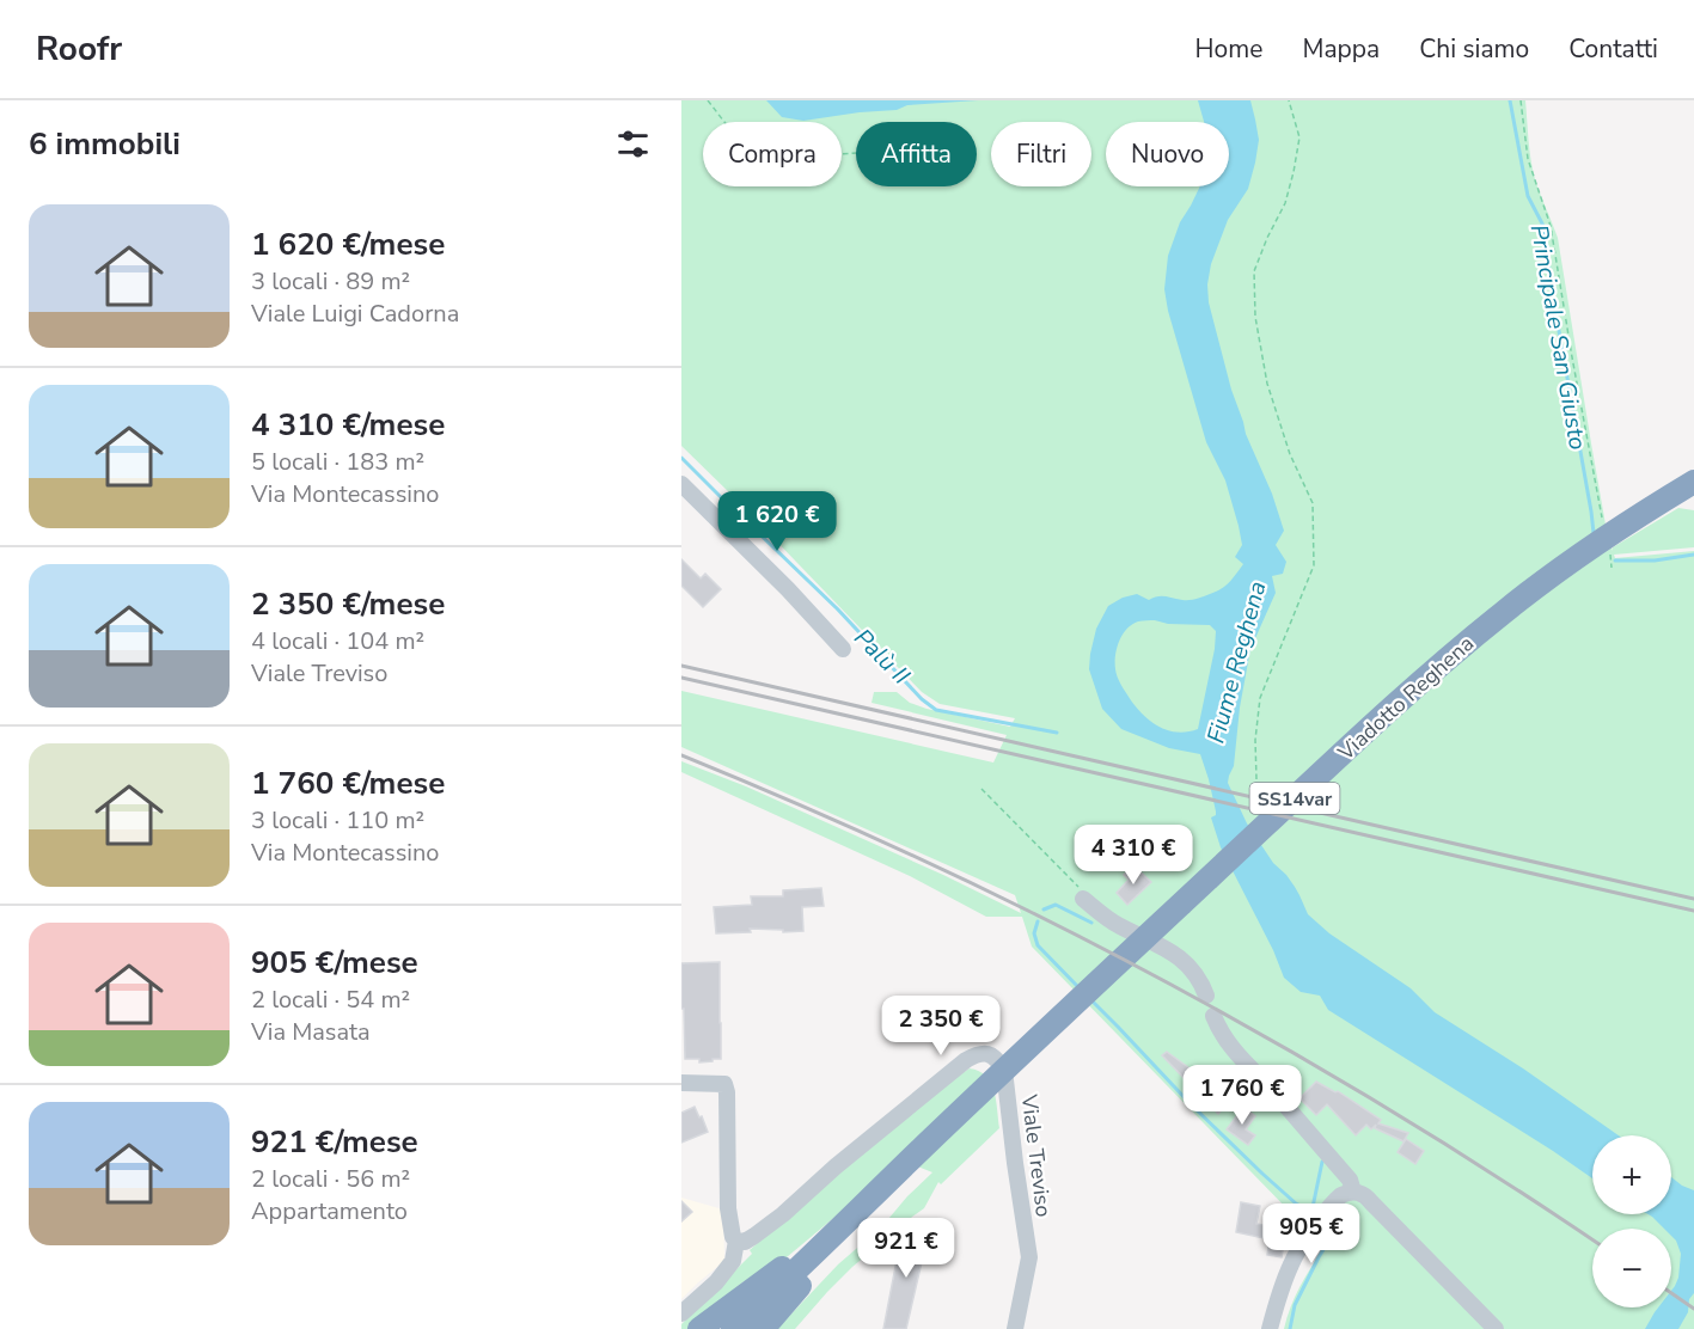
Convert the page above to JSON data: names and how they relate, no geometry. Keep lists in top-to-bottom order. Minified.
{"streets":{"highway":["Viadotto Reghena","SS14var"],"street":["Viale Treviso"]},"crossings":[["Viadotto Reghena","SS14var"]],"water":["Principale San Giusto","Palù II","Fiume Reghena"],"page":{"header":"Roofr","nav":["Home","Mappa","Chi siamo","Contatti"],"heading":"6 immobili","chip":["Compra","Affitta","Filtri","Nuovo"],"list":[{"name":"1 620 €/mese","note":"3 locali · 89 m² · Viale Luigi Cadorna"},{"name":"4 310 €/mese","note":"5 locali · 183 m² · Via Montecassino"},{"name":"2 350 €/mese","note":"4 locali · 104 m² · Viale Treviso"},{"name":"1 760 €/mese","note":"3 locali · 110 m² · Via Montecassino"},{"name":"905 €/mese","note":"2 locali · 54 m² · Via Masata"},{"name":"921 €/mese","note":"2 locali · 56 m² · Appartamento"}],"price":["1 620 €","4 310 €","2 350 €","1 760 €","905 €","921 €"],"map_buttons":["+","−"]}}
